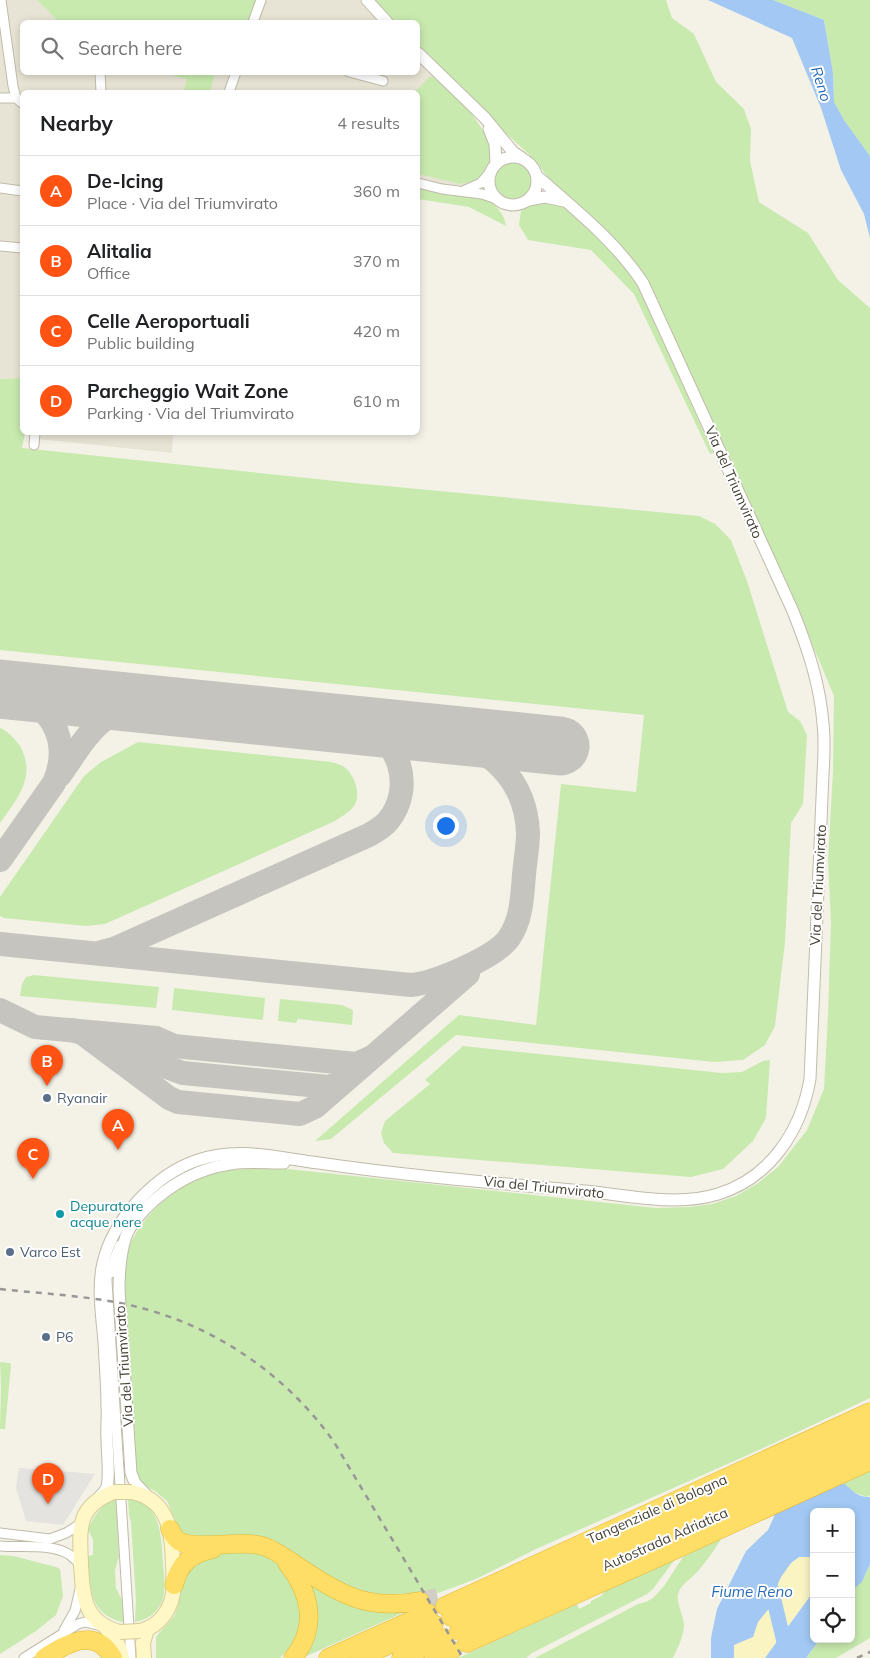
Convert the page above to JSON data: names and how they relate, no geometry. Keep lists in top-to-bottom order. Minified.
{"streets":{"highway":["Tangenziale di Bologna","Autostrada Adriatica"],"main road":["Via del Triumvirato"]},"crossings":[["Tangenziale di Bologna","Autostrada Adriatica"]],"water":["Reno","Fiume Reno"],"places":["Ryanair","Depuratore acque nere","Varco Est","P6"],"page":{"search":"Search here","heading":["Nearby","4 results"],"list":[{"mark":"A","name":"De-Icing","note":"Place · Via del Triumvirato","value":"360 m"},{"mark":"B","name":"Alitalia","note":"Office","value":"370 m"},{"mark":"C","name":"Celle Aeroportuali","note":"Public building","value":"420 m"},{"mark":"D","name":"Parcheggio Wait Zone","note":"Parking · Via del Triumvirato","value":"610 m"}],"pins":["B","A","C","D"],"map_buttons":["+","−"]}}
